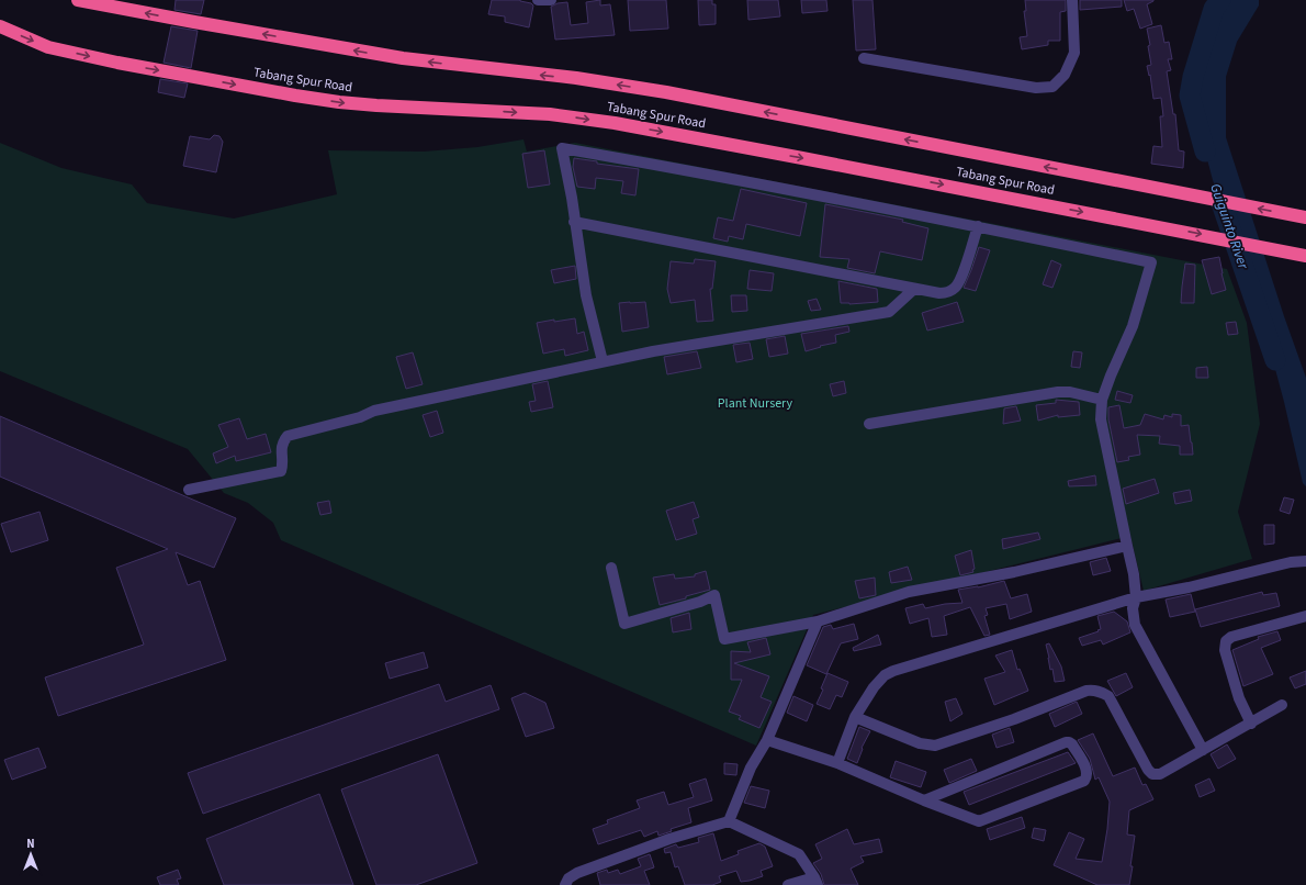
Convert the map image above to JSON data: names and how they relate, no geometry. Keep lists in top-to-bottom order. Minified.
{"streets":{"highway":["Tabang Spur Road"]},"water":["Guiguinto River"],"parks":["Plant Nursery"],"north":"top"}
